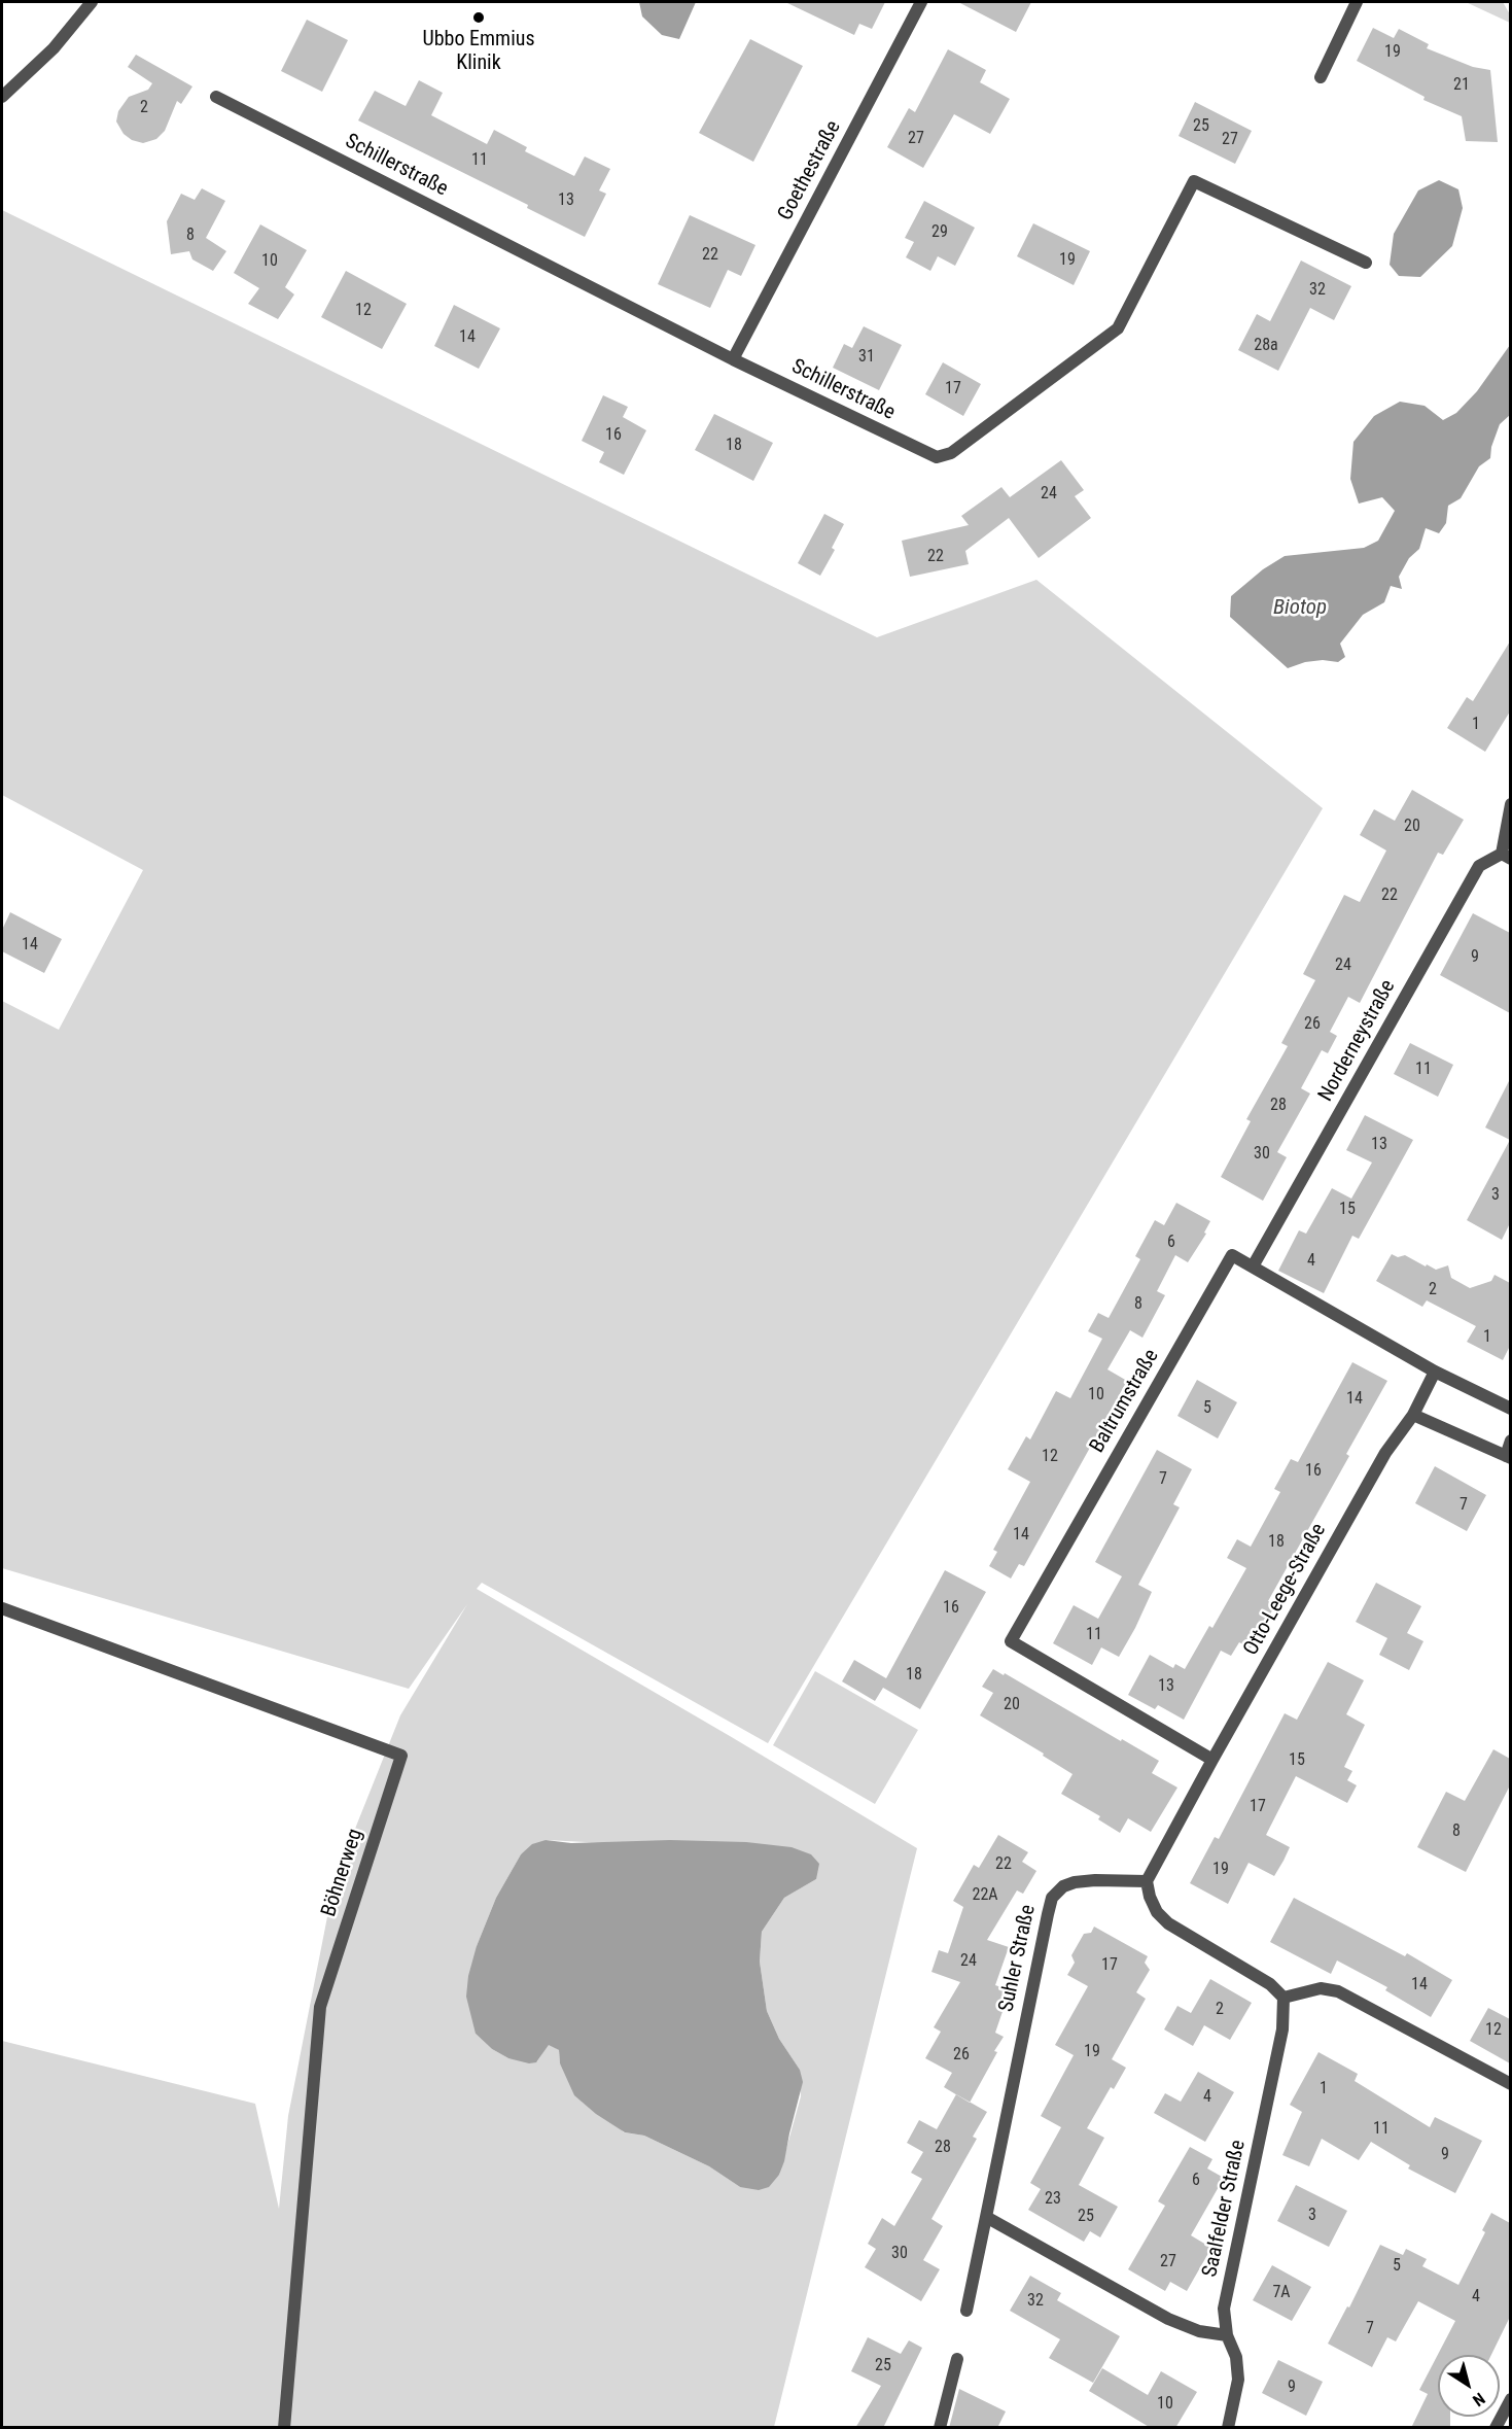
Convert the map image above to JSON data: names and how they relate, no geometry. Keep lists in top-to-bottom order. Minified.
{"streets":{"street":["Schillerstraße","Goethestraße","Norderneystraße","Baltrumstraße","Otto-Leege-Straße","Böhnerweg","Suhler Straße","Saalfelder Straße"]},"crossings":[["Schillerstraße","Goethestraße"],["Norderneystraße","Baltrumstraße"],["Baltrumstraße","Otto-Leege-Straße"],["Otto-Leege-Straße","Suhler Straße"]],"water":["Biotop"],"places":["Ubbo Emmius Klinik"],"house_numbers":["19","21","2","25","27","27","11","13","29","8","22","19","10","32","12","14","28a","31","17","16","18","24","22","1","20","22","14","9","24","26","11","28","13","30","3","15","6","4","2","8","1","10","14","5","12","16","7","7","14","18","16","11","18","13","20","15","17","8","22","19","22A","24","17","14","2","12","19","26","1","4","11","28","9","6","23","3","25","30","27","5","7A","4","32","7","25","9","10"],"north":"bottom right"}
